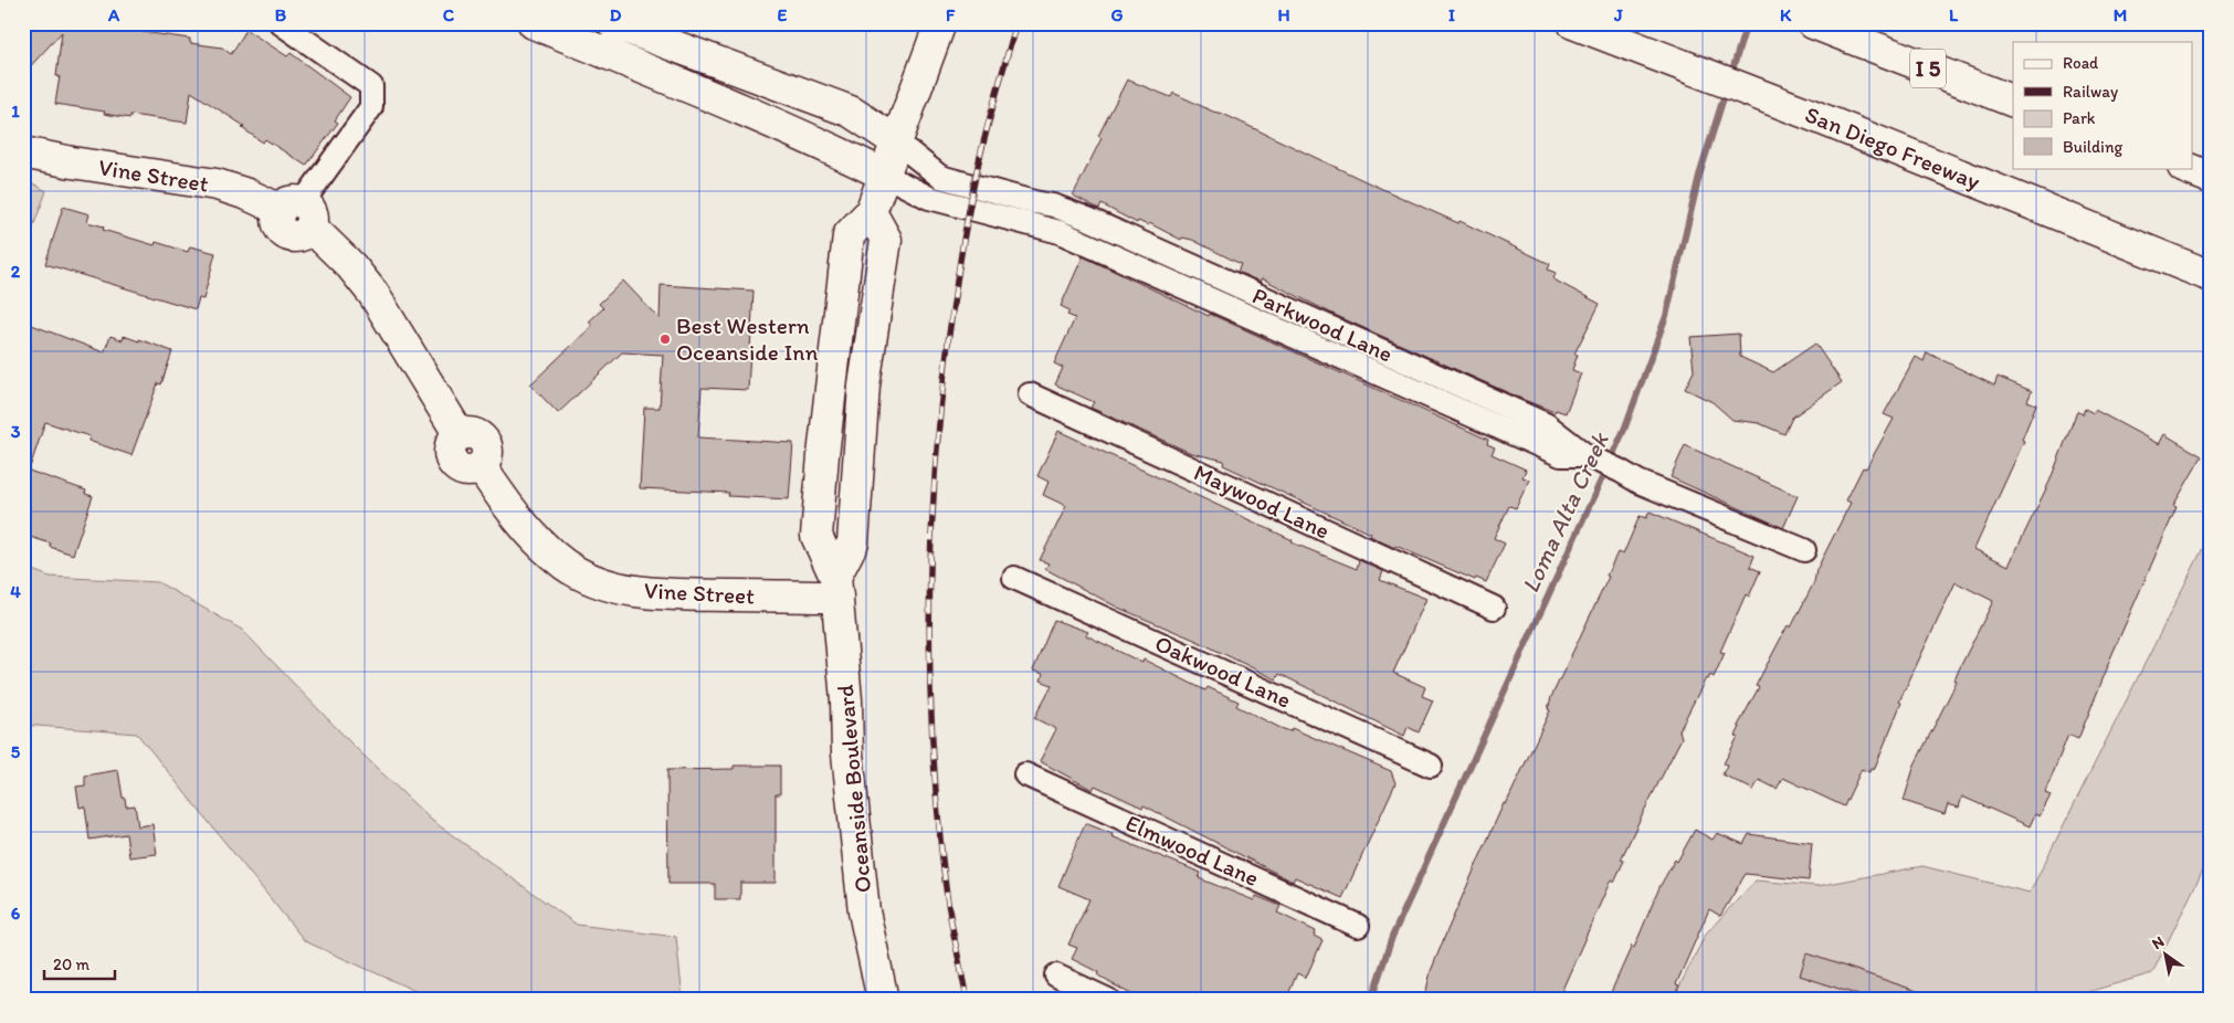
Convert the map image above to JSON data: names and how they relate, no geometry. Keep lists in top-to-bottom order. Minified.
{"streets":{"main road":["I 5","San Diego Freeway","Vine Street","Oceanside Boulevard"],"street":["Parkwood Lane","Maywood Lane","Oakwood Lane","Elmwood Lane"]},"crossings":[["Vine Street","Oceanside Boulevard"]],"water":["Loma Alta Creek"],"places":["Best Western Oceanside Inn"],"legend":["Road","Railway","Park","Building"],"scale_bar":"20 m","north":"top left","grid":{"columns":["A","B","C","D","E","F","G","H","I","J","K","L","M"],"rows":["1","2","3","4","5","6"]}}
